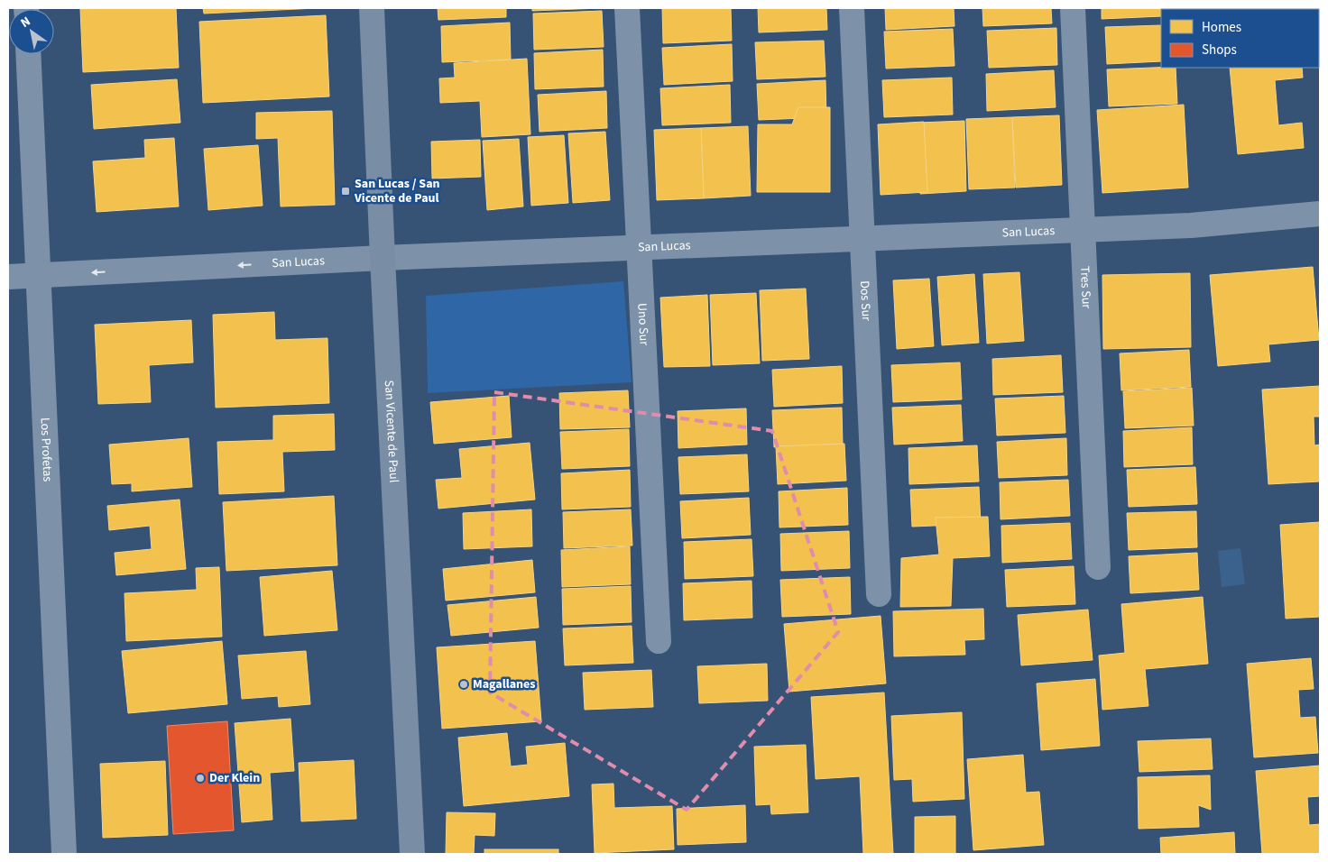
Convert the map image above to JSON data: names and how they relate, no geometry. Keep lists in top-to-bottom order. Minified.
{"streets":{"street":["San Lucas","Tres Sur","Dos Sur","Uno Sur","San Vicente de Paul","Los Profetas"]},"crossings":[["San Lucas","Tres Sur"],["San Lucas","Dos Sur"],["San Lucas","Uno Sur"],["San Lucas","San Vicente de Paul"],["San Lucas","Los Profetas"]],"places":{"transit":["San Lucas / San Vicente de Paul"],"other":["Magallanes","Der Klein"]},"legend":["Homes","Shops"],"north":"top left"}
